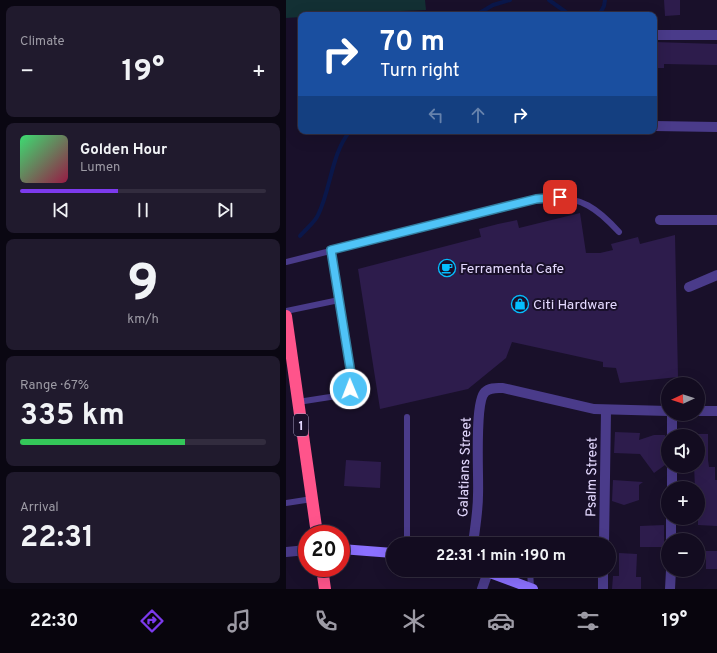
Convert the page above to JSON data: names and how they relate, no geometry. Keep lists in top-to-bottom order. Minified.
{"streets":{"highway":["1"],"street":["Galatians Street","Psalm Street"]},"crossings":[["Galatians Street","Psalm Street"]],"places":{"cafe":["Ferramenta Cafe"],"shop":["Citi Hardware"]},"north":"left","page":{"tile":["Climate",["9","km/h"],["Range · 67%","335 km"],["Arrival","22:31"]],"turn":["70 m","Turn right"],"heat":["−","19°","+"],"song":["Golden Hour","Lumen"],"map_buttons":["+","−"],"limit":"20","trip":"22:31 · 1 min · 190 m","tabs":["22:30","19°"]}}
